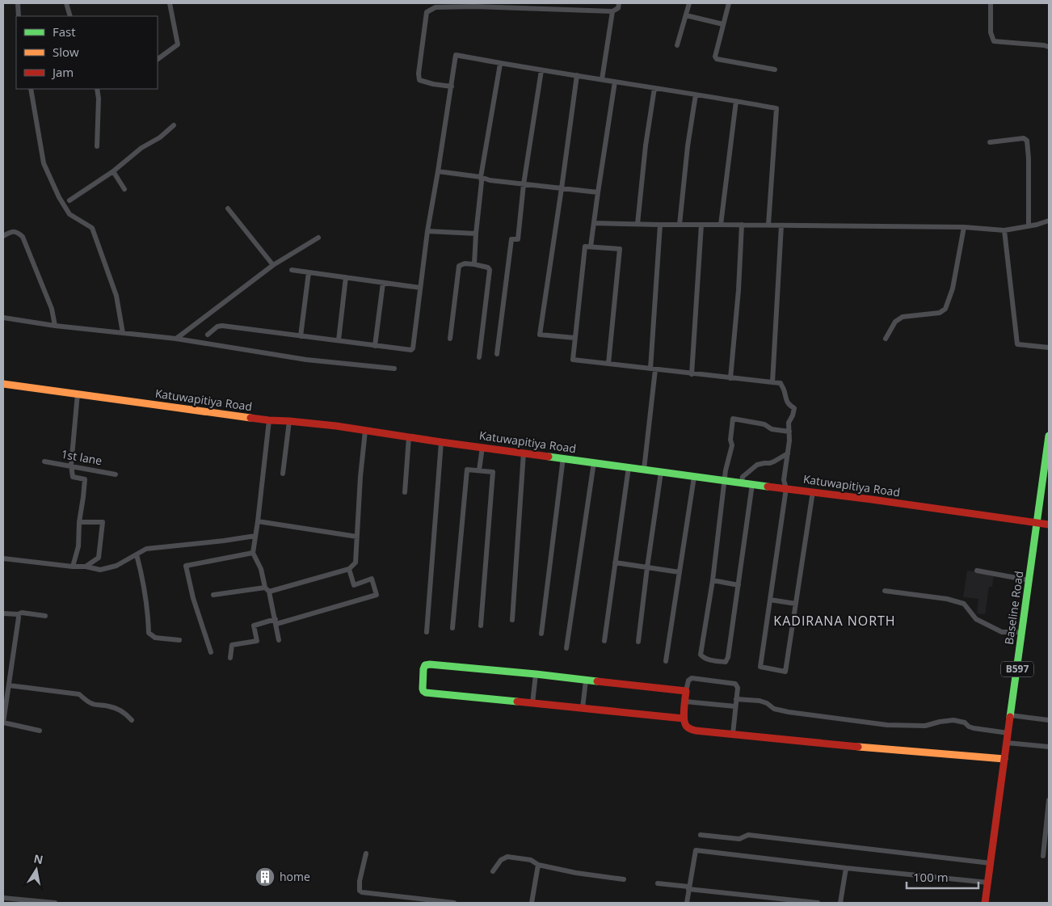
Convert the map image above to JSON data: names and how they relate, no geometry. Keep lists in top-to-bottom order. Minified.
{"streets":{"street":["Katuwapitiya Road","1st lane","Baseline Road","B597"]},"crossings":[["Katuwapitiya Road","Baseline Road"]],"districts":["KADIRANA NORTH"],"places":{"building":["home"]},"legend":["Fast","Slow","Jam"],"scale_bar":"100 m","north":"top"}
